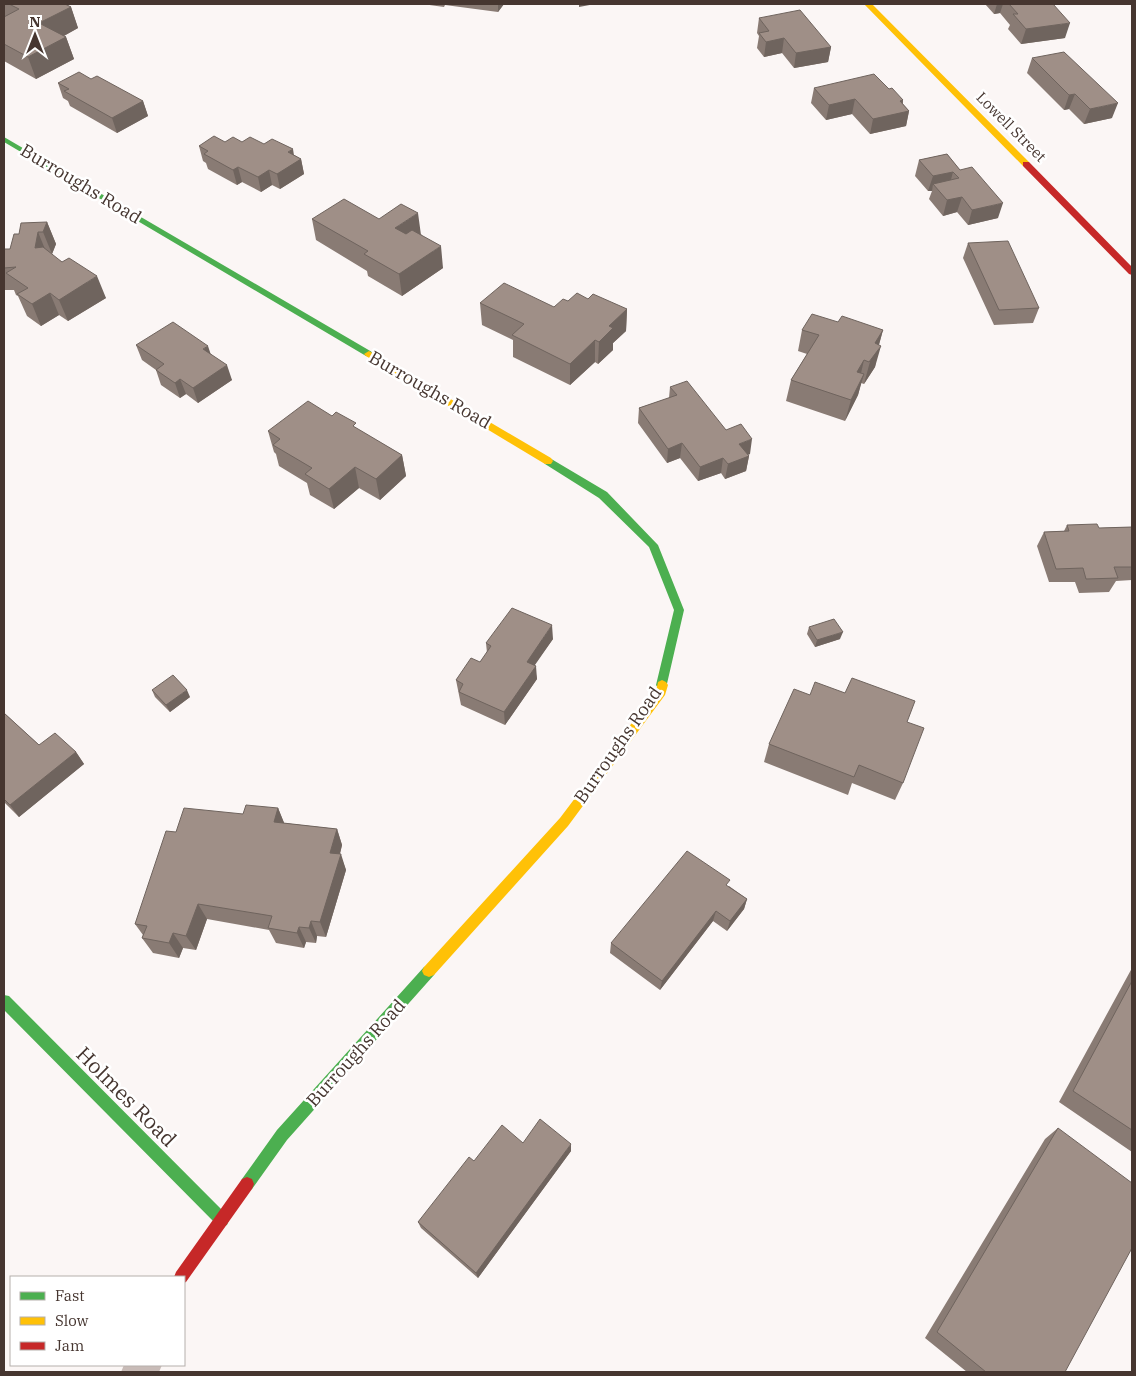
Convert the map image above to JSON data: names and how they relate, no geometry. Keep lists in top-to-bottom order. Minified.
{"streets":{"street":["Lowell Street","Burroughs Road","Holmes Road"]},"crossings":[["Burroughs Road","Holmes Road"]],"legend":["Fast","Slow","Jam"],"north":"top"}
